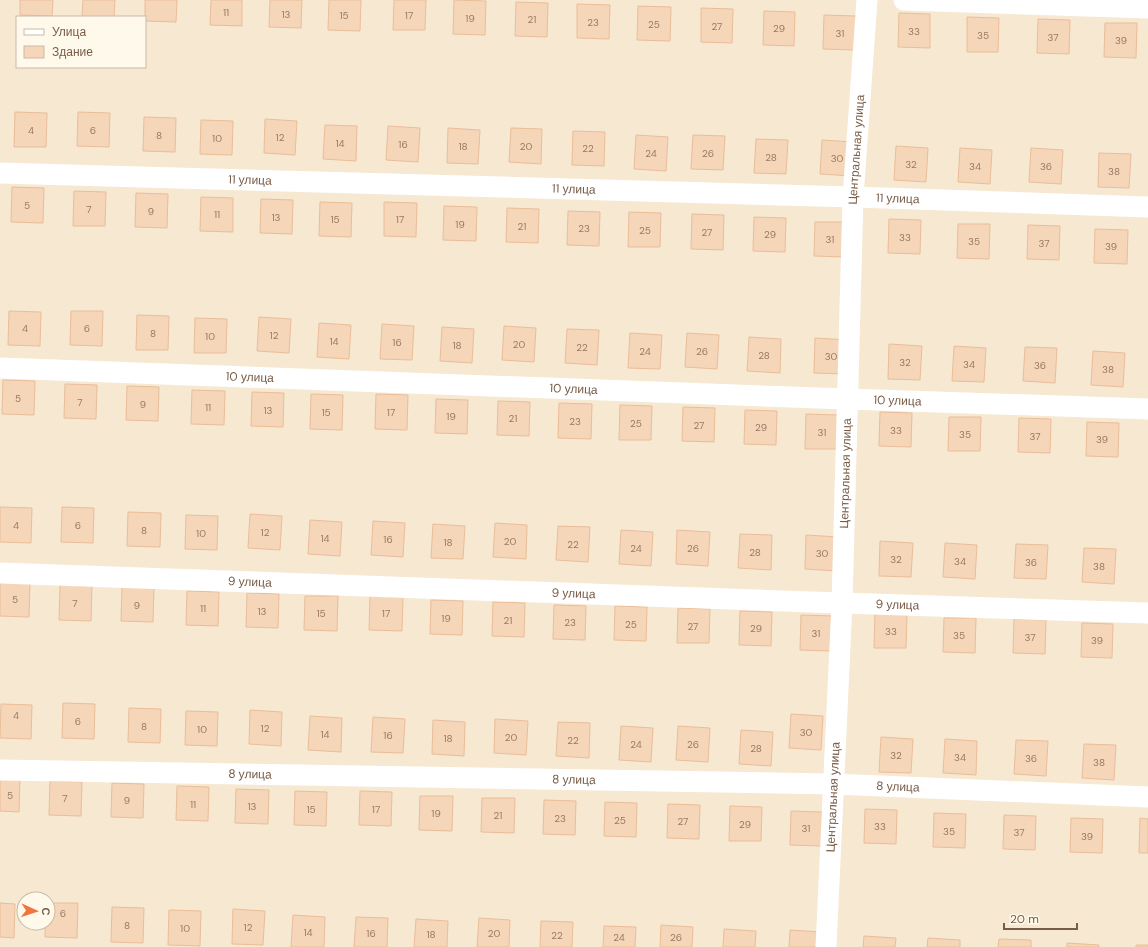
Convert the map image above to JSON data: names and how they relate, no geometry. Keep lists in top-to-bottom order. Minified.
{"streets":{"street":["Центральная улица","11 улица","10 улица","9 улица","8 улица"]},"crossings":[["Центральная улица","11 улица"],["Центральная улица","10 улица"],["Центральная улица","9 улица"],["Центральная улица","8 улица"]],"house_numbers":["11","13","15","17","19","21","23","25","27","29","33","31","35","37","39","4","6","8","12","10","14","16","18","20","22","24","26","28","30","32","34","36","38","5","7","9","11","13","15","17","19","21","23","25","27","29","33","31","35","37","39","4","6","8","12","10","14","16","20","18","22","24","26","28","30","32","34","36","38","5","7","9","11","13","15","17","19","21","23","25","27","29","33","31","35","37","39","4","6","8","12","10","14","16","20","18","22","24","26","28","30","32","34","36","38","5","7","9","11","13","15","17","19","21","23","25","27","29","33","31","35","37","39","4","6","8","12","10","30","14","16","20","18","22","24","26","28","32","34","36","38","5","7","9","11","13","15","17","19","21","23","25","27","29","33","31","35","37","39","6","8","12","10","14","16","20","18","22","24","26"],"legend":["Улица","Здание"],"scale_bar":"20 m","north":"right"}
